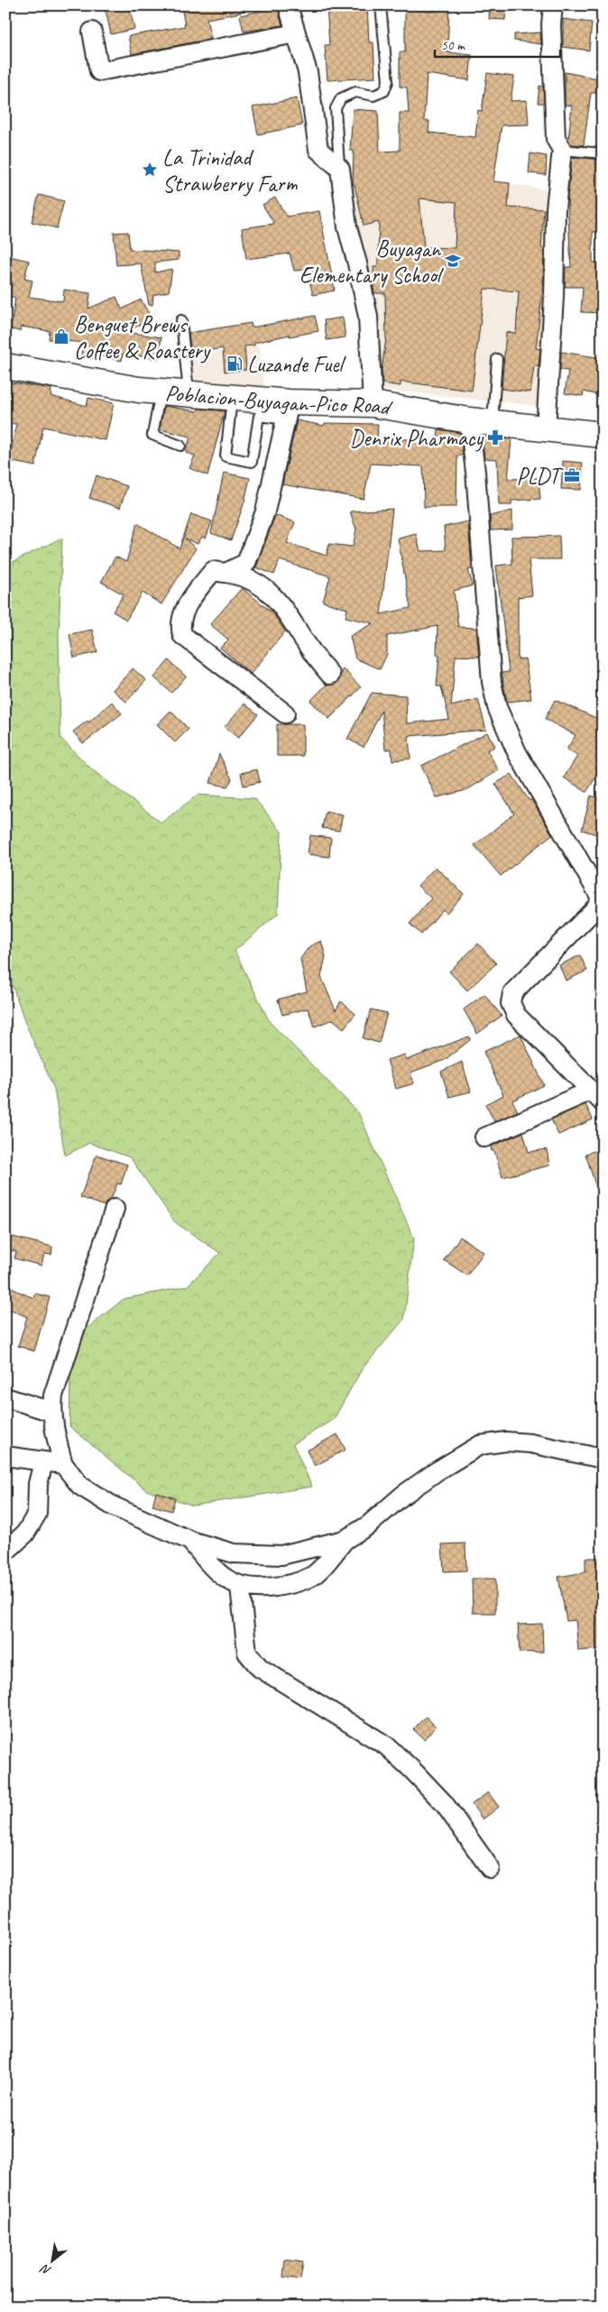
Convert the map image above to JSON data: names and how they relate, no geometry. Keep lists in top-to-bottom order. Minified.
{"streets":{"main road":["Poblacion-Buyagan-Pico Road"]},"places":{"place":["La Trinidad Strawberry Farm"],"school or university":["Buyagan Elementary School"],"shop":["Benguet Brews Coffee & Roastery"],"fuel station":["Luzande Fuel"],"pharmacy":["Denrix Pharmacy"],"office":["PLDT"]},"scale_bar":"50 m","north":"bottom left"}
